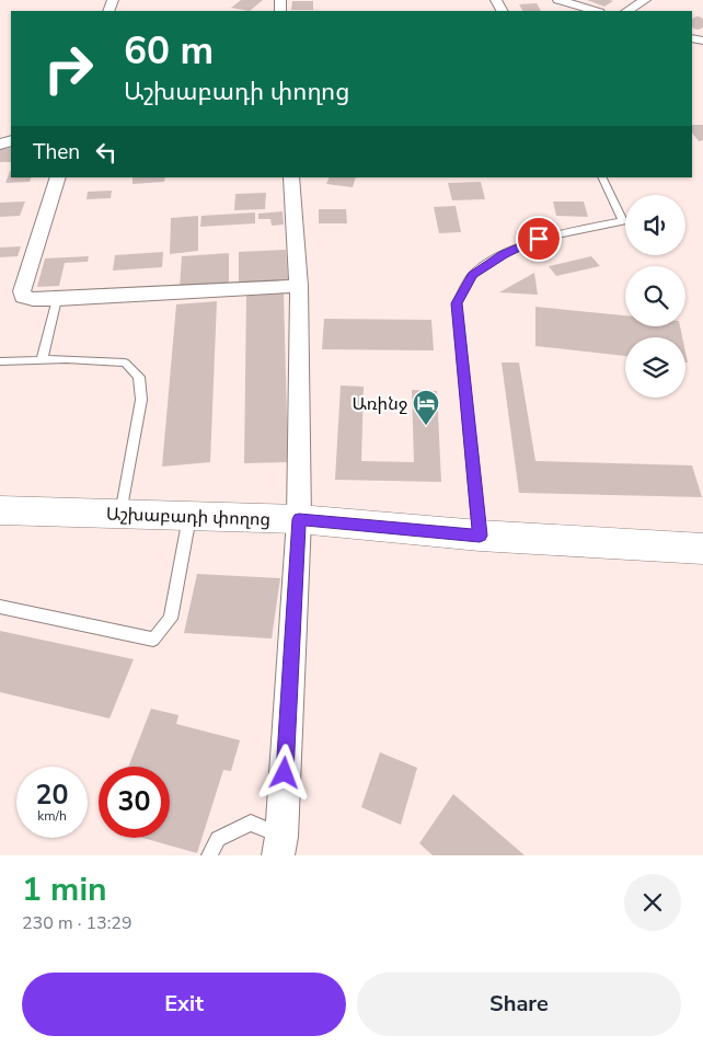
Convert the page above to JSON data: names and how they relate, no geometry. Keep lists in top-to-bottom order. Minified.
{"streets":{"street":["Աշխաբադի փողոց"]},"places":{"hotel":["Առինջ"]},"page":{"turn":["60 m","Աշխաբադի փողոց"],"then":"Then","speed":"20 km/h","limit":"30","heading":["1 min","230 m · 13:29"],"buttons":["Exit","Share"]}}
